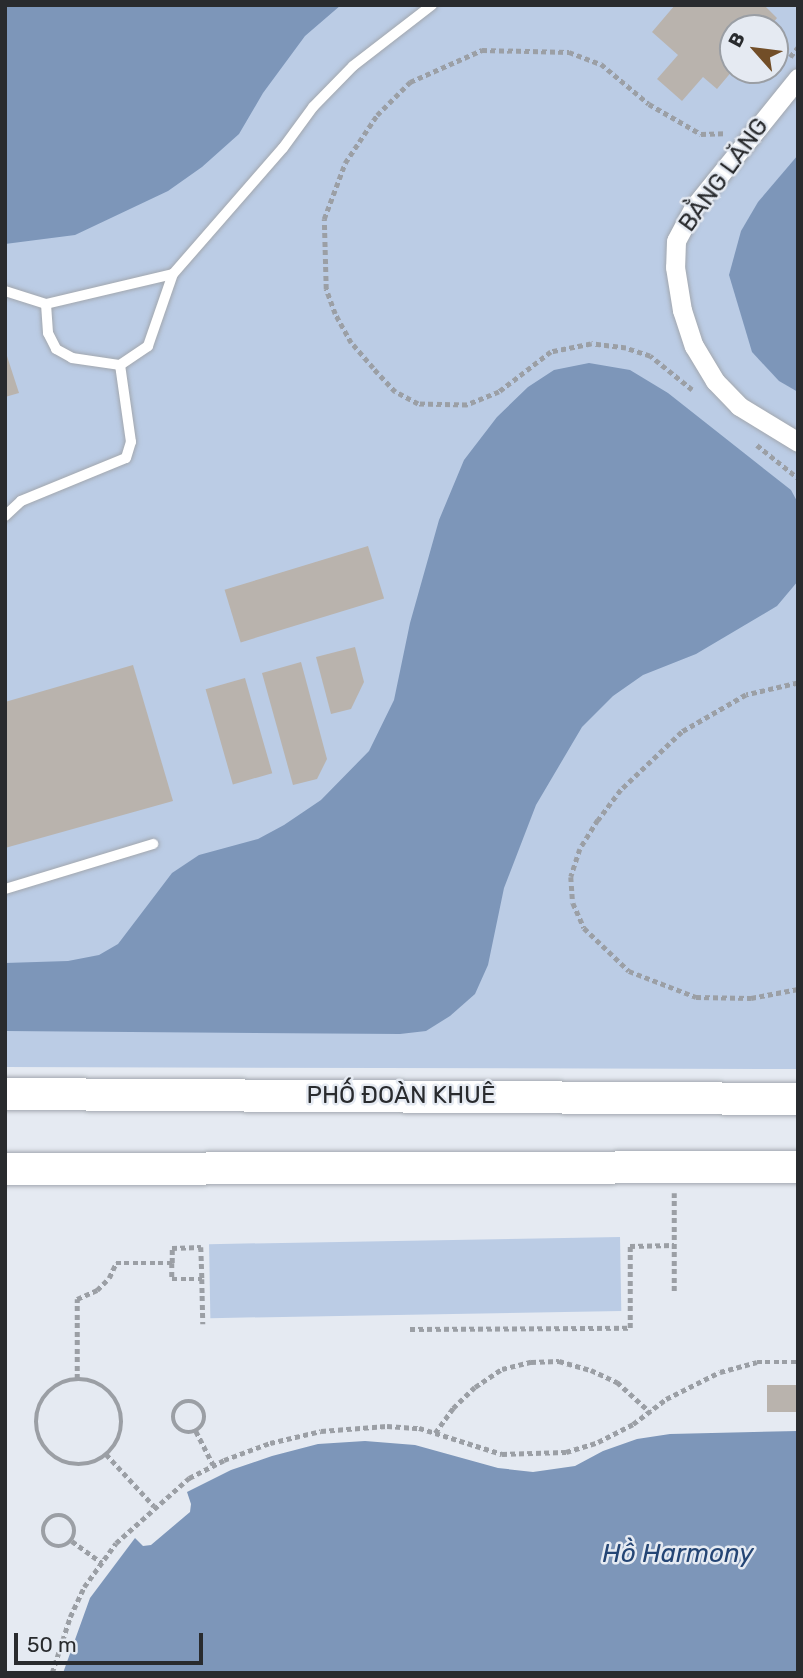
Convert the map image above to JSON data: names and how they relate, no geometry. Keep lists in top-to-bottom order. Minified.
{"streets":{"main road":["PHỐ ĐOÀN KHUÊ"],"street":["BẰNG LĂNG"]},"water":["Hồ Harmony"],"scale_bar":"50 m","north":"top left"}
